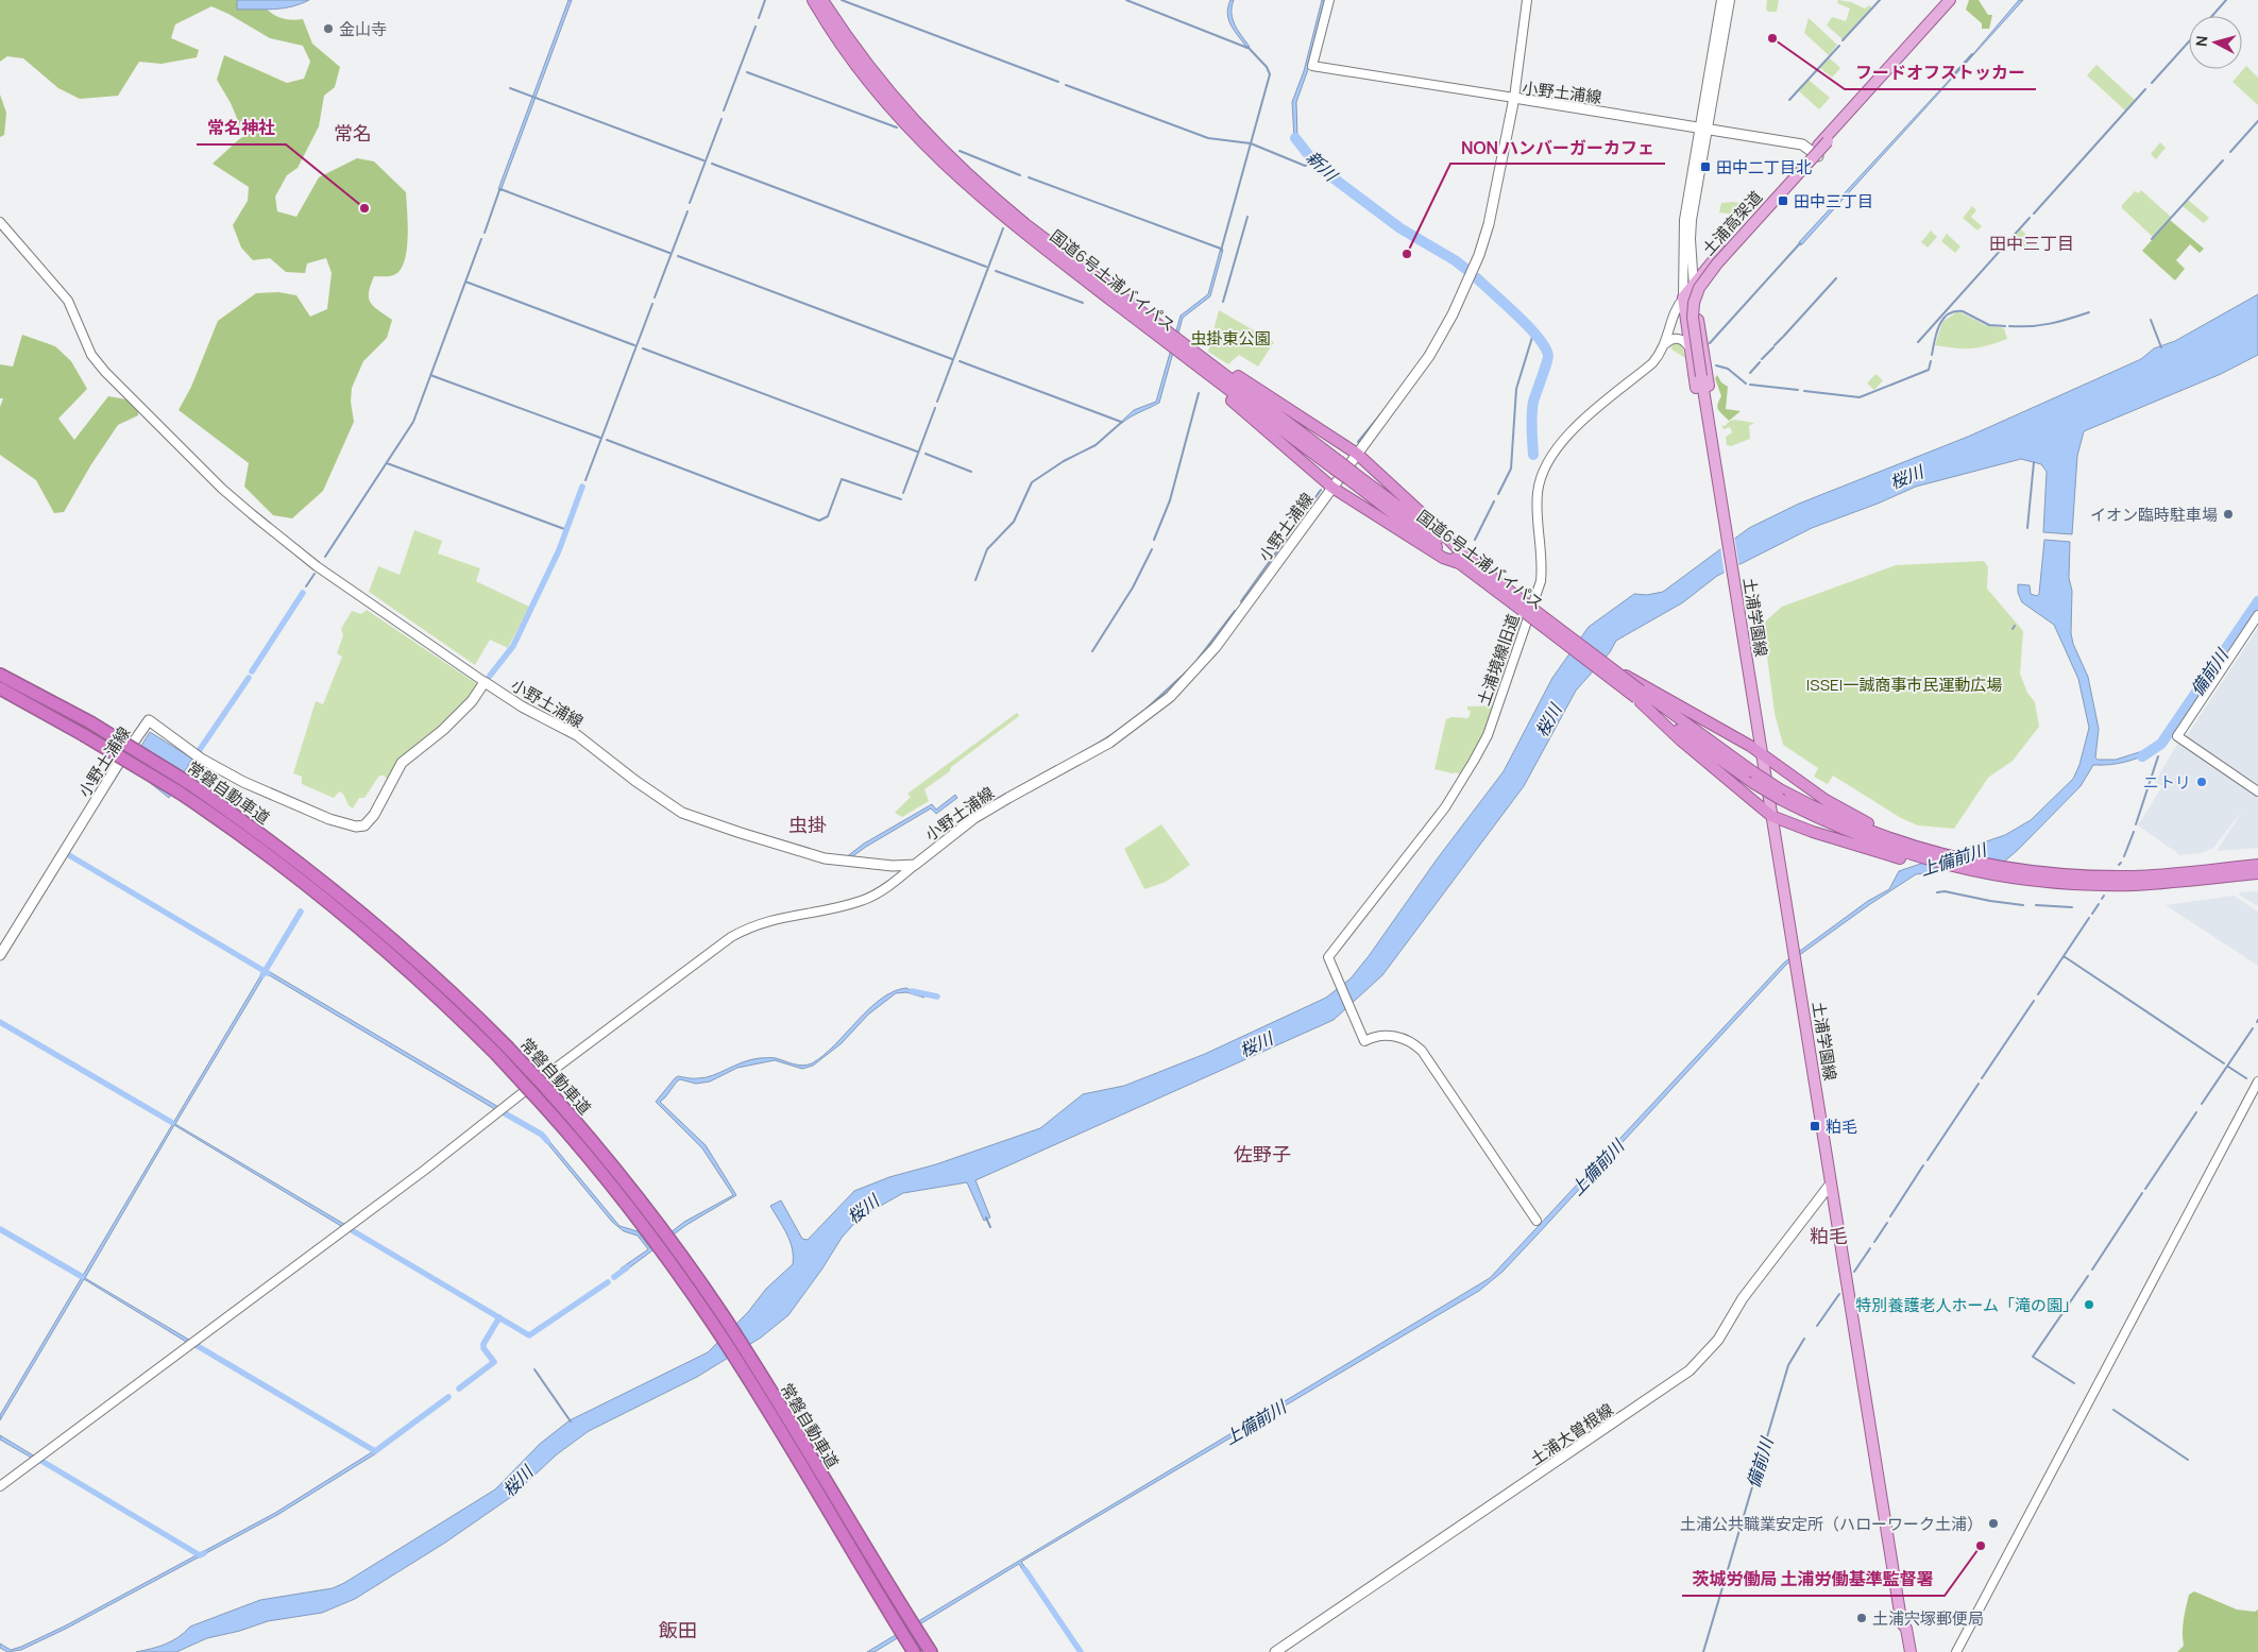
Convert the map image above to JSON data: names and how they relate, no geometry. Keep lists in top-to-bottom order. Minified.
{"streets":{"highway":["国道6号土浦バイパス","常磐自動車道"],"main road":["小野土浦線","土浦高架道","土浦学園線","土浦大曽根線"],"street":["土浦境線旧道"]},"crossings":[["土浦高架道","土浦学園線"],["土浦学園線","土浦境線旧道"],["土浦学園線","土浦大曽根線"]],"districts":["常名","田中三丁目","虫掛","佐野子","粕毛","飯田"],"water":["新川","桜川","備前川","上備前川"],"parks":["虫掛東公園","ISSEI一誠商事市民運動広場"],"places":{"other":["金山寺","フードオフストッカー","常名神社","NON ハンバーガーカフェ","イオン臨時駐車場","ニトリ","特別養護老人ホーム「滝の園」","土浦公共職業安定所（ハローワーク土浦）","茨城労働局 土浦労働基準監督署","土浦宍塚郵便局"],"transit":["田中二丁目北","田中三丁目","粕毛"]},"north":"left"}
